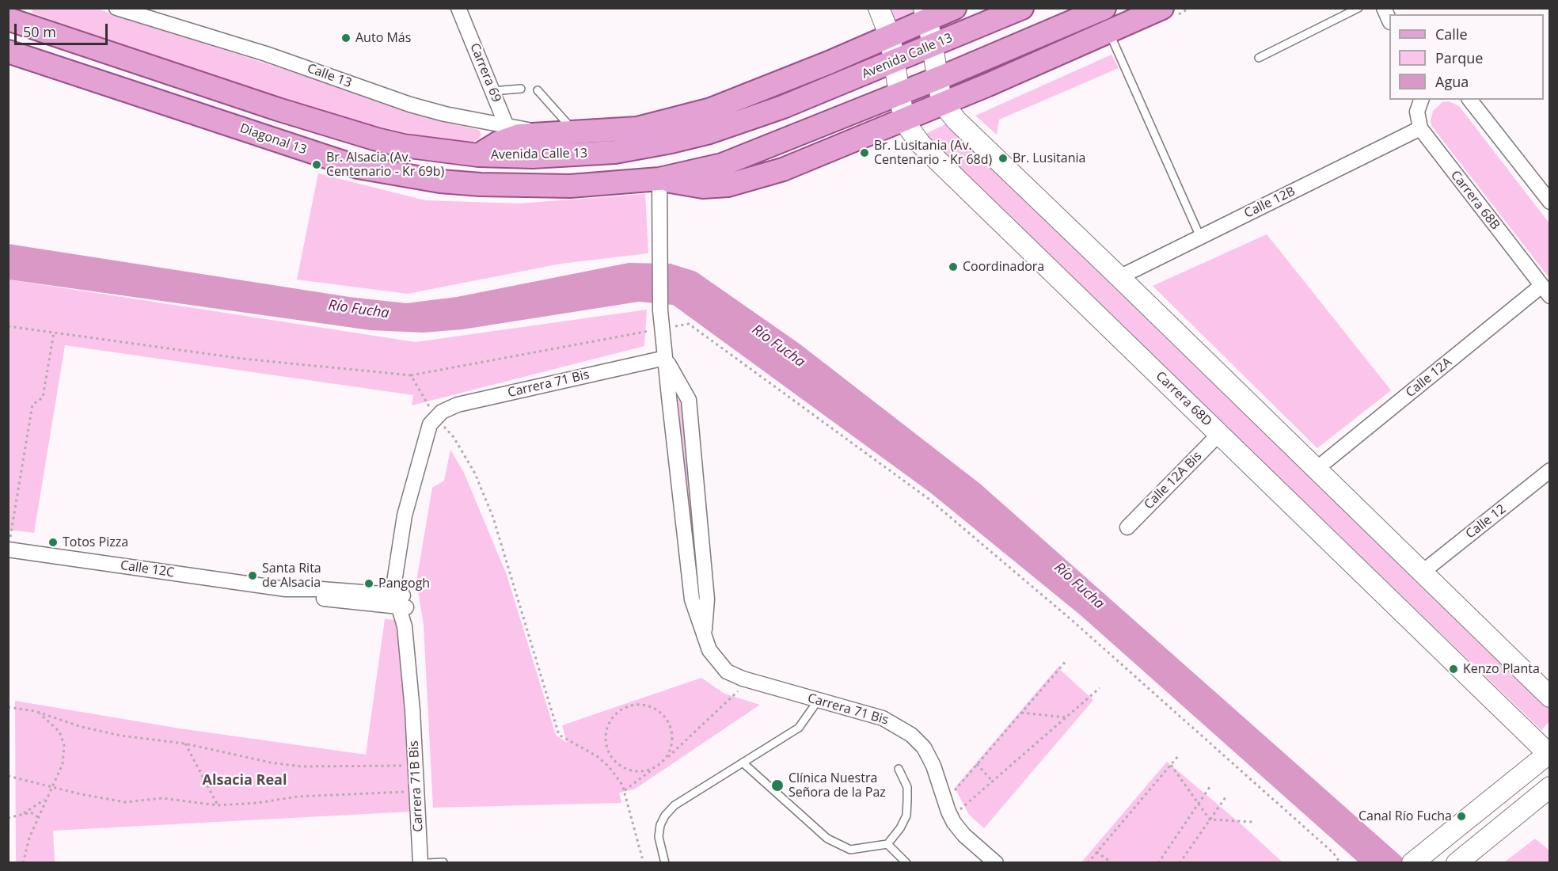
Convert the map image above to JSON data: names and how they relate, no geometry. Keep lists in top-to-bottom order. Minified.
{"streets":{"main road":["Avenida Calle 13","Diagonal 13","Carrera 68D"],"street":["Carrera 69","Calle 13","Carrera 68B","Calle 12B","Calle 12A","Carrera 71 Bis","Calle 12A Bis","Calle 12","Calle 12C","Carrera 71B Bis"]},"crossings":[["Avenida Calle 13","Carrera 69"],["Avenida Calle 13","Calle 13"],["Avenida Calle 13","Carrera 68D"],["Carrera 69","Calle 13"],["Diagonal 13","Carrera 71 Bis"],["Carrera 68B","Calle 12B"],["Carrera 68B","Calle 12A"],["Carrera 71 Bis","Carrera 71B Bis"],["Carrera 68D","Calle 12A Bis"],["Calle 12C","Carrera 71B Bis"]],"districts":["Alsacia Real"],"water":["Río Fucha"],"places":["Auto Más","Br. Lusitania (Av. Centenario - Kr 68d)","Br. Lusitania","Br. Alsacia (Av. Centenario - Kr 69b)","Coordinadora","Totos Pizza","Santa Rita de Alsacia","Pangogh","Kenzo Planta","Clínica Nuestra Señora de la Paz","Canal Río Fucha"],"legend":["Calle","Parque","Agua"],"scale_bar":"50 m"}
